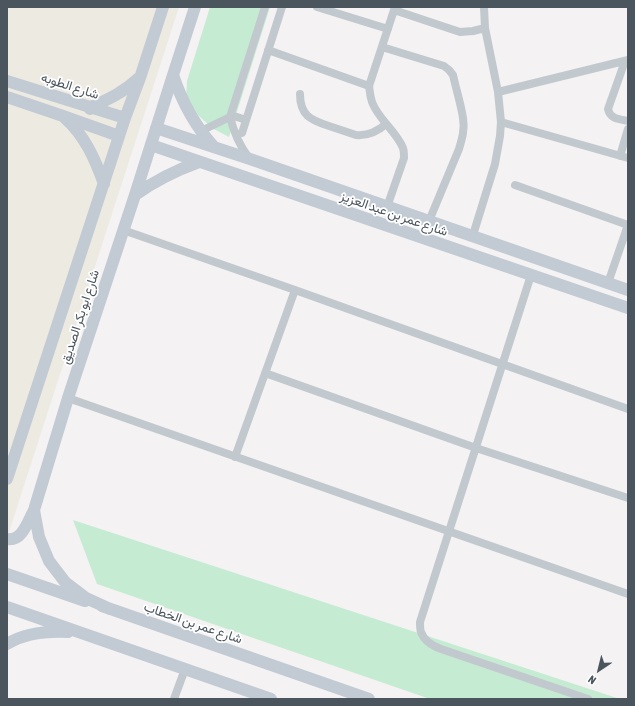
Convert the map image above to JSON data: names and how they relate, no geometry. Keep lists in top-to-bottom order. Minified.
{"streets":{"street":["شارع الطوبه","شارع عمر بن عبد العزيز","شارع ابو بكر الصديق","شارع عمر بن الخطاب"]},"crossings":[["شارع الطوبه","شارع ابو بكر الصديق"],["شارع عمر بن عبد العزيز","شارع ابو بكر الصديق"],["شارع ابو بكر الصديق","شارع عمر بن الخطاب"]],"north":"bottom left"}
